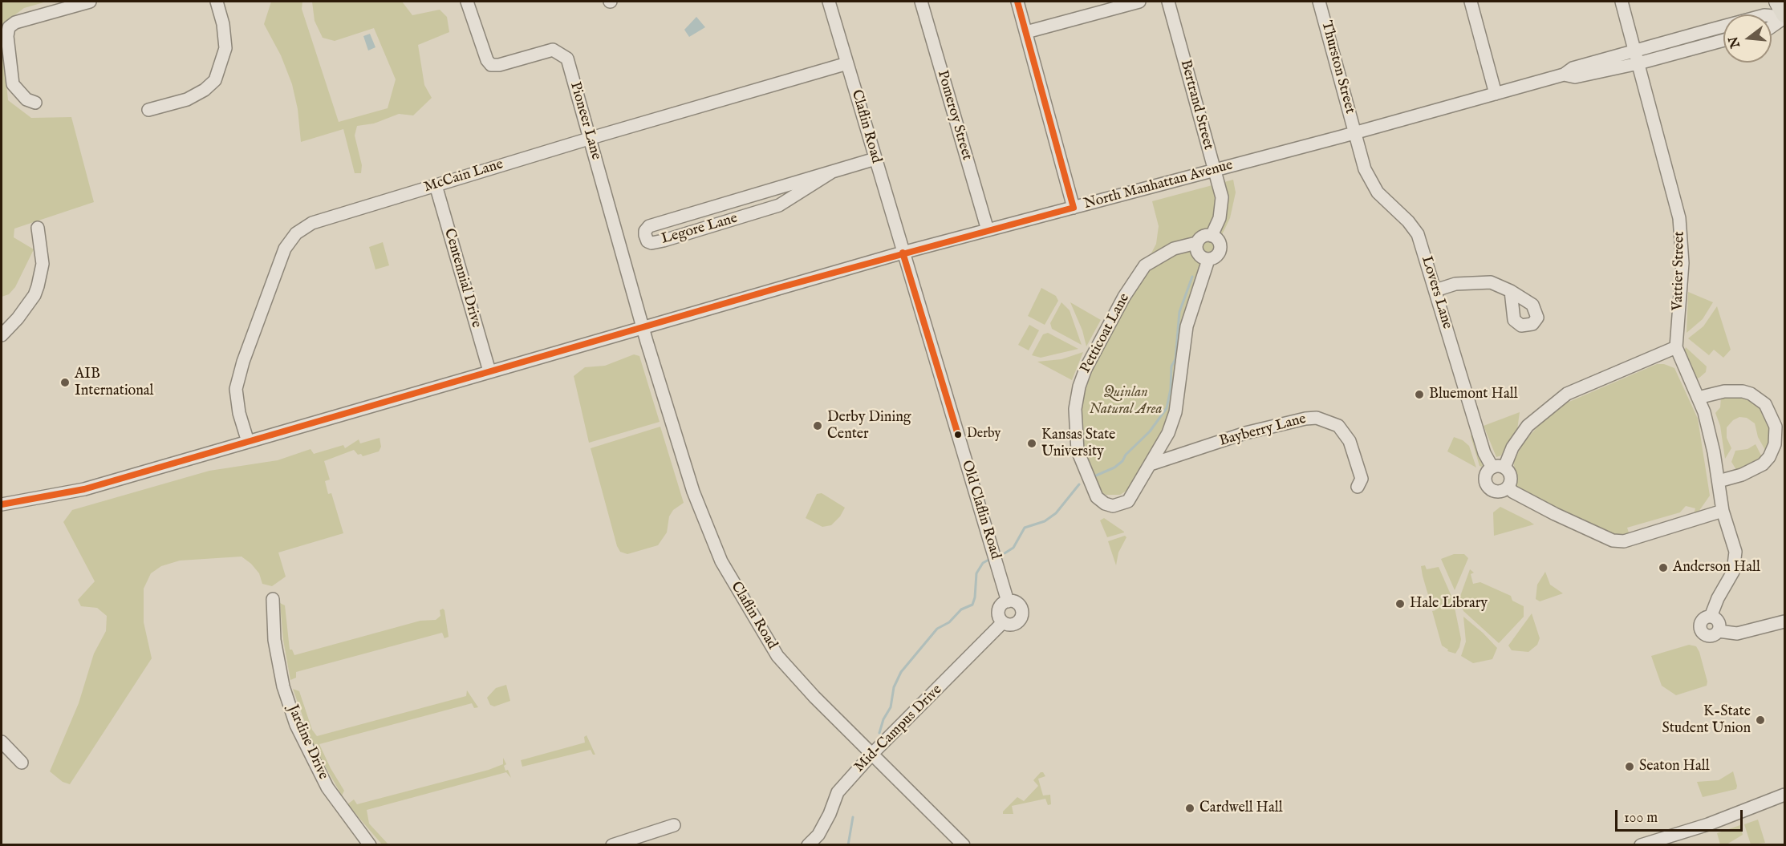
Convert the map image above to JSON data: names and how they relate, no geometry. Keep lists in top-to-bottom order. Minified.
{"streets":{"street":["Thurston Street","Bertrand Street","Pomeroy Street","Pioneer Lane","Claflin Road","McCain Lane","North Manhattan Avenue","Legore Lane","Vattier Street","Centennial Drive","Lovers Lane","Petticoat Lane","Bayberry Lane","Old Claflin Road","Mid-Campus Drive","Jardine Drive"]},"crossings":[["Thurston Street","North Manhattan Avenue"],["Thurston Street","Lovers Lane"],["Bertrand Street","North Manhattan Avenue"],["Bertrand Street","Petticoat Lane"],["Pomeroy Street","North Manhattan Avenue"],["Pioneer Lane","Claflin Road"],["Pioneer Lane","McCain Lane"],["Pioneer Lane","North Manhattan Avenue"],["Claflin Road","McCain Lane"],["Claflin Road","North Manhattan Avenue"],["Claflin Road","Legore Lane"],["Claflin Road","Old Claflin Road"],["Claflin Road","Mid-Campus Drive"],["McCain Lane","North Manhattan Avenue"],["McCain Lane","Centennial Drive"],["North Manhattan Avenue","Vattier Street"],["North Manhattan Avenue","Centennial Drive"],["North Manhattan Avenue","Lovers Lane"],["North Manhattan Avenue","Old Claflin Road"],["Petticoat Lane","Bayberry Lane"],["Old Claflin Road","Mid-Campus Drive"]],"parks":["Quinlan Natural Area"],"places":["AIB International","Bluemont Hall","Derby Dining Center","Derby","Kansas State University","Anderson Hall","Hale Library","K-State Student Union","Seaton Hall","Cardwell Hall"],"scale_bar":"100 m","north":"left"}
